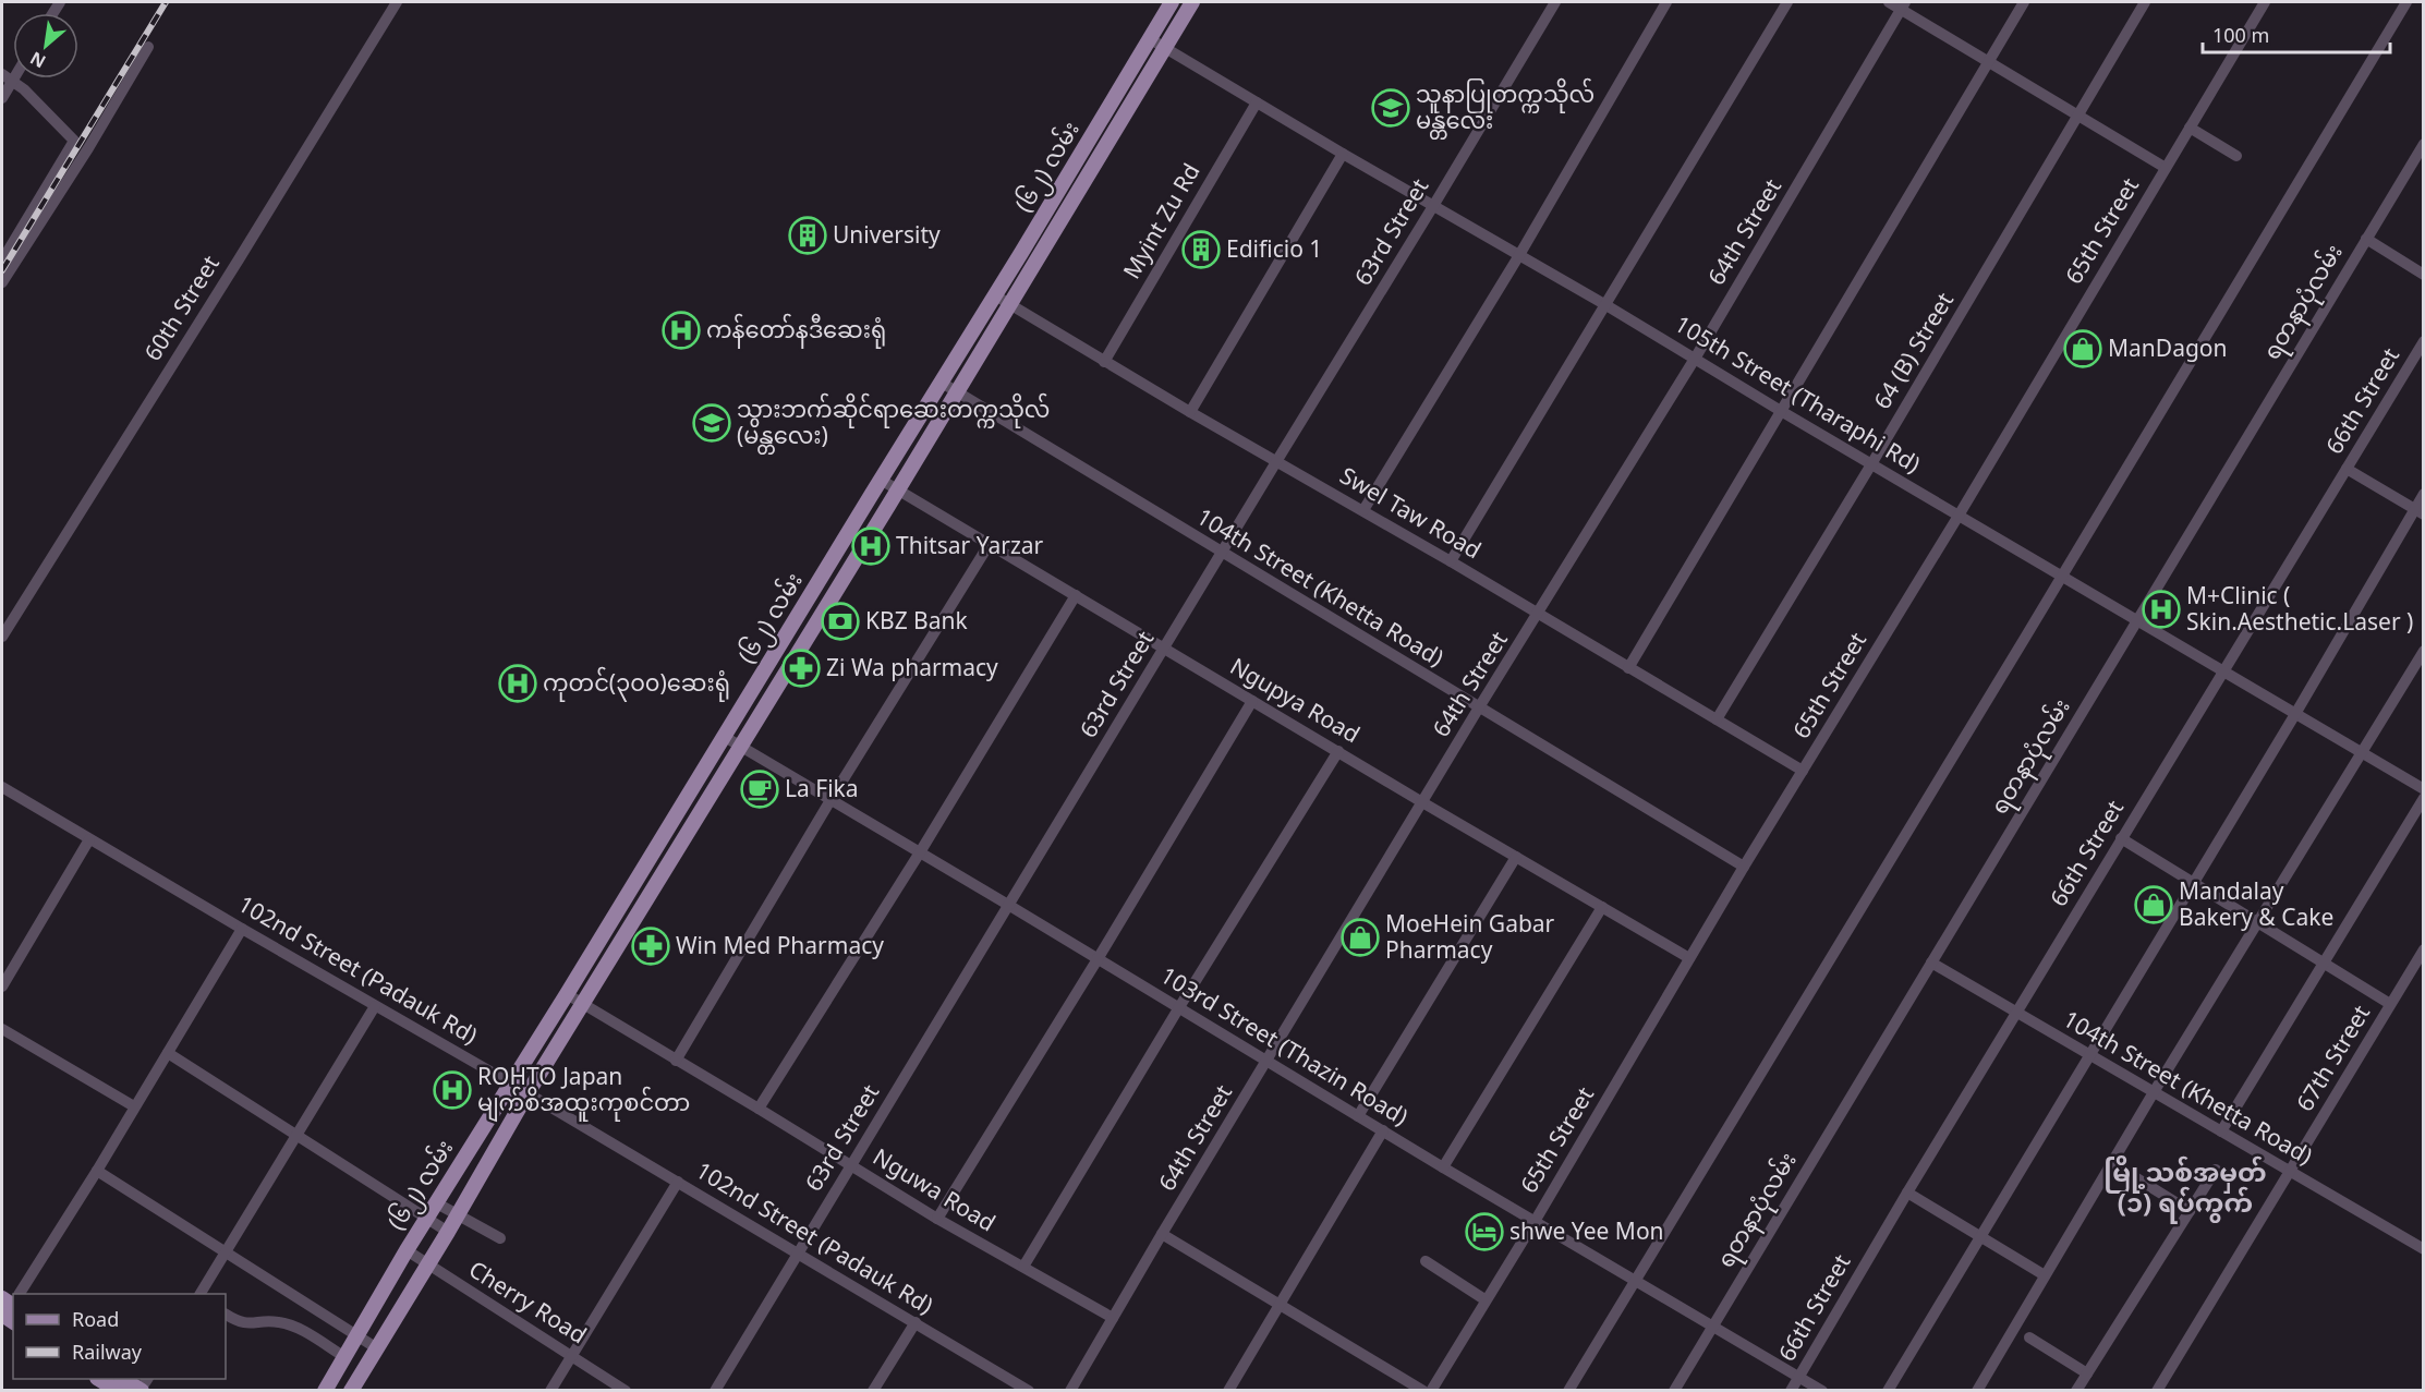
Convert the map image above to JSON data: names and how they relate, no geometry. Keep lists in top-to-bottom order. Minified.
{"streets":{"main road":["(၆၂) လမ်း"],"street":["Myint Zu Rd","65th Street","63rd Street","64th Street","ရတနာပုံလမ်း","60th Street","64 (B) Street","105th Street (Tharaphi Rd)","66th Street","Swel Taw Road","104th Street (Khetta Road)","Ngupya Road","102nd Street (Padauk Rd)","103rd Street (Thazin Road)","67th Street","Nguwa Road","Cherry Road"]},"crossings":[["(၆၂) လမ်း","105th Street (Tharaphi Rd)"],["(၆၂) လမ်း","Swel Taw Road"],["(၆၂) လမ်း","104th Street (Khetta Road)"],["(၆၂) လမ်း","Ngupya Road"],["(၆၂) လမ်း","102nd Street (Padauk Rd)"],["(၆၂) လမ်း","103rd Street (Thazin Road)"],["(၆၂) လမ်း","Nguwa Road"],["(၆၂) လမ်း","Cherry Road"],["Myint Zu Rd","105th Street (Tharaphi Rd)"],["Myint Zu Rd","Swel Taw Road"],["65th Street","105th Street (Tharaphi Rd)"],["65th Street","Swel Taw Road"],["65th Street","104th Street (Khetta Road)"],["65th Street","Ngupya Road"],["65th Street","103rd Street (Thazin Road)"],["63rd Street","105th Street (Tharaphi Rd)"],["63rd Street","Swel Taw Road"],["63rd Street","104th Street (Khetta Road)"],["63rd Street","Ngupya Road"],["63rd Street","102nd Street (Padauk Rd)"],["63rd Street","103rd Street (Thazin Road)"],["63rd Street","Nguwa Road"],["64th Street","105th Street (Tharaphi Rd)"],["64th Street","Swel Taw Road"],["64th Street","104th Street (Khetta Road)"],["64th Street","Ngupya Road"],["64th Street","103rd Street (Thazin Road)"],["64th Street","Nguwa Road"],["ရတနာပုံလမ်း","105th Street (Tharaphi Rd)"],["ရတနာပုံလမ်း","104th Street (Khetta Road)"],["ရတနာပုံလမ်း","103rd Street (Thazin Road)"],["64 (B) Street","105th Street (Tharaphi Rd)"],["64 (B) Street","Swel Taw Road"],["105th Street (Tharaphi Rd)","66th Street"],["66th Street","104th Street (Khetta Road)"],["66th Street","103rd Street (Thazin Road)"],["104th Street (Khetta Road)","67th Street"]],"districts":["မြို့သစ်အမှတ် (၁) ရပ်ကွက်"],"places":{"school or university":["သူနာပြုတက္ကသိုလ် မန္တလေး","သွားဘက်ဆိုင်ရာဆေးတက္ကသိုလ် (မန္တလေး)"],"building":["University","Edificio 1"],"hospital":["ကန်တော်နဒီဆေးရုံ","Thitsar Yarzar","M+Clinic ( Skin.Aesthetic.Laser )","ကုတင်(၃၀၀)ဆေးရုံ","ROHTO Japan မျက်စိအထူးကုစင်တာ"],"shop":["ManDagon","Mandalay Bakery & Cake","MoeHein Gabar Pharmacy"],"bank":["KBZ Bank"],"pharmacy":["Zi Wa pharmacy","Win Med Pharmacy"],"cafe":["La Fika"],"hotel":["shwe Yee Mon"]},"legend":["Road","Railway"],"scale_bar":"100 m","north":"bottom left"}
